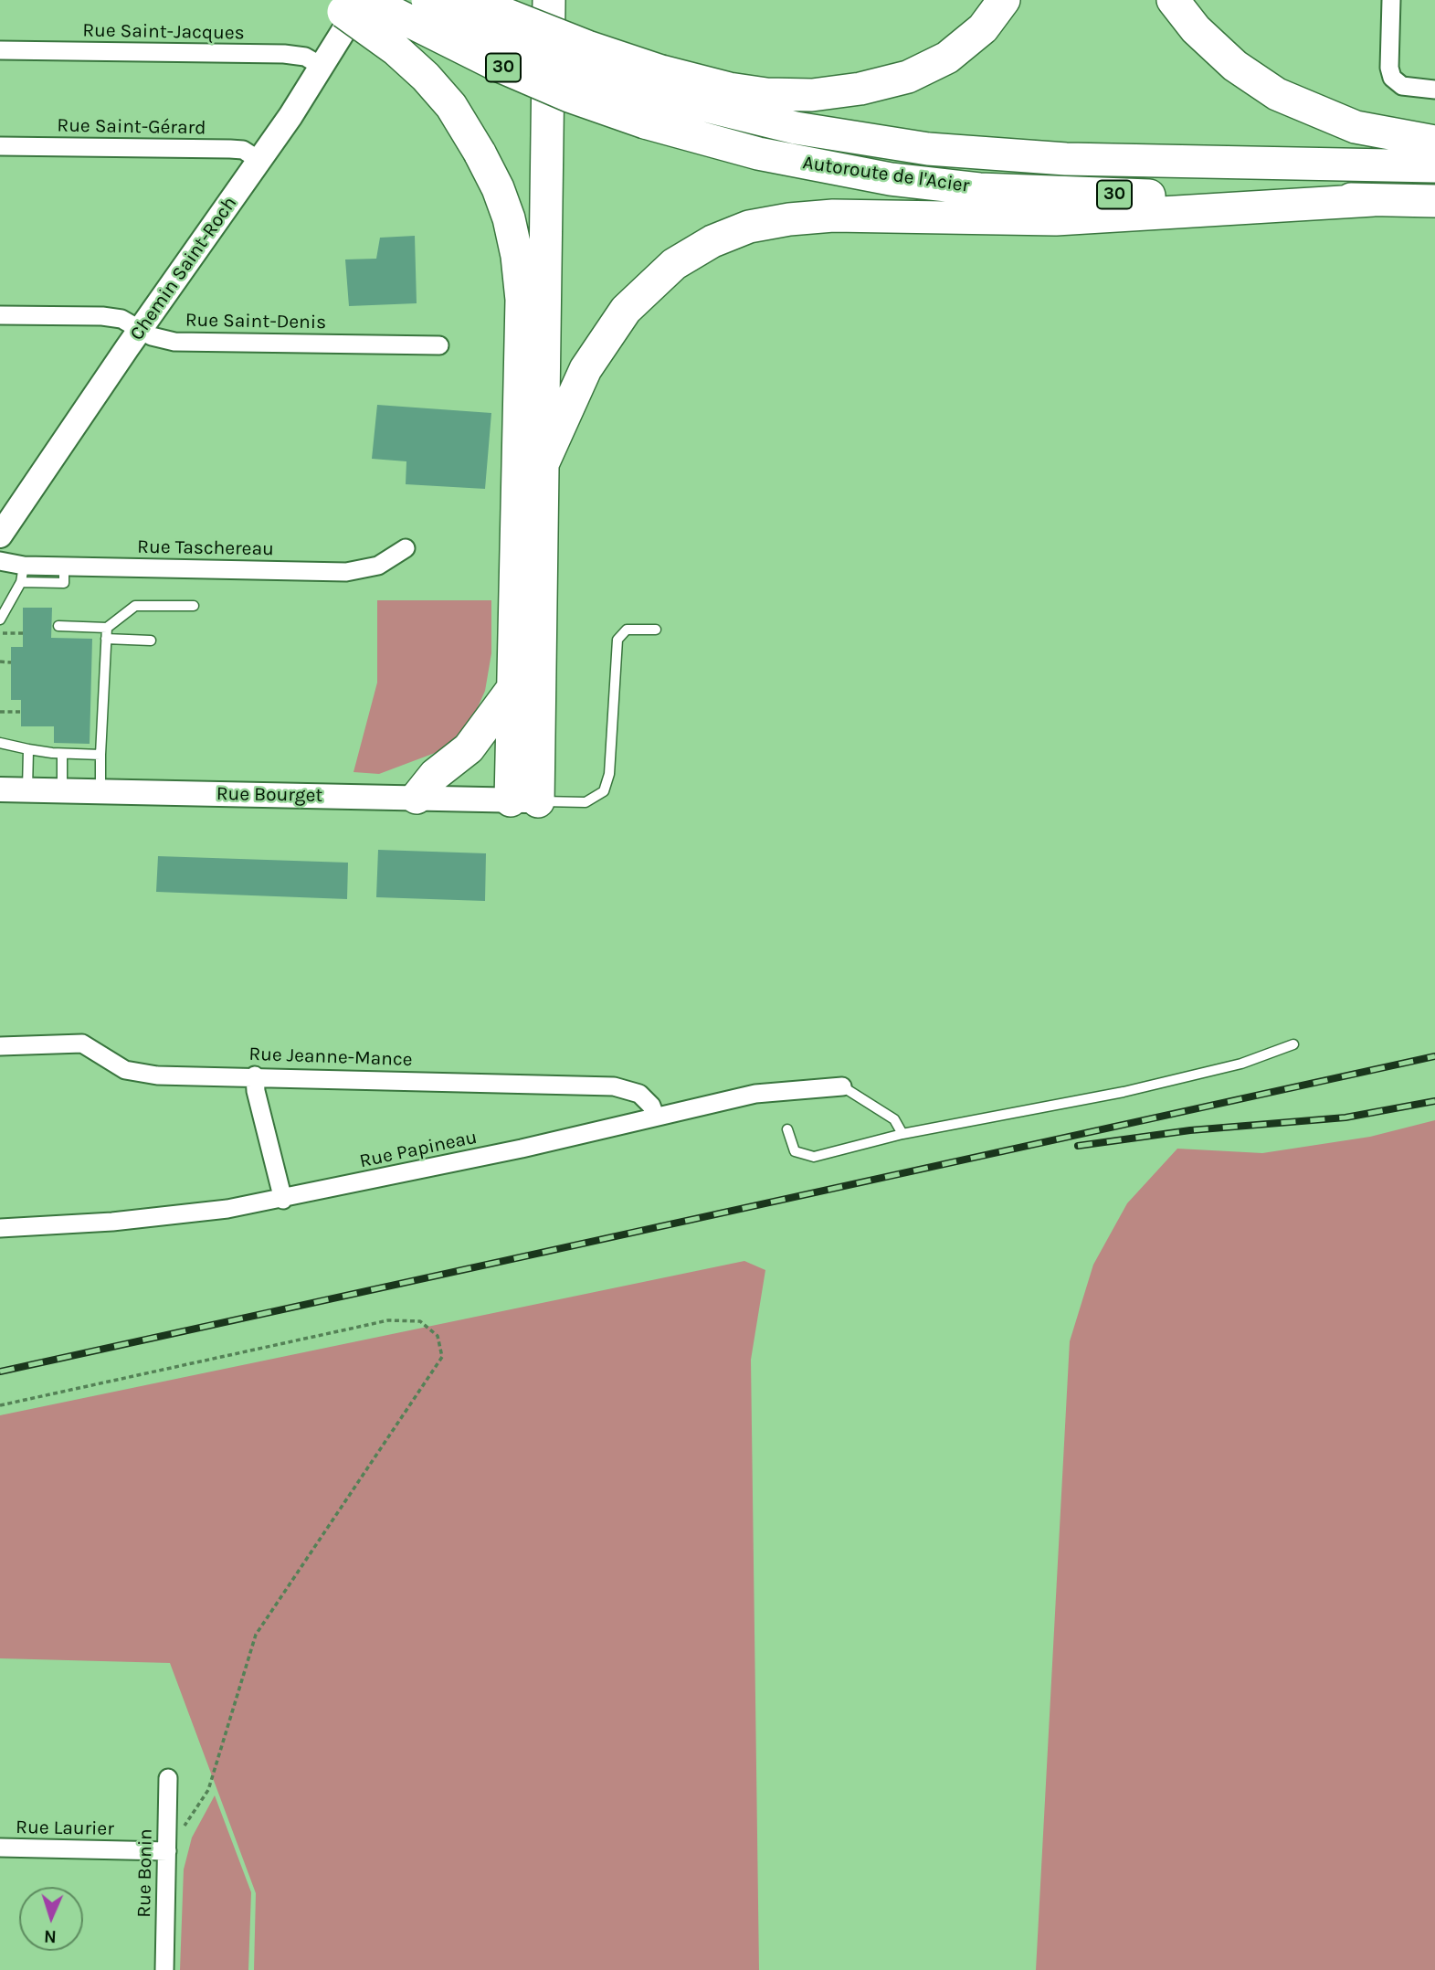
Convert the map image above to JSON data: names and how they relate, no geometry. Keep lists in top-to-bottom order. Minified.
{"streets":{"highway":["30","Autoroute de l'Acier"],"main road":["Chemin Saint-Roch","Rue Bourget"],"street":["Rue Saint-Jacques","Rue Saint-Gérard","Rue Saint-Denis","Rue Taschereau","Rue Jeanne-Mance","Rue Papineau","Rue Laurier","Rue Bonin"]},"crossings":[["Rue Saint-Jacques","Chemin Saint-Roch"],["Rue Saint-Gérard","Chemin Saint-Roch"],["Chemin Saint-Roch","Rue Saint-Denis"],["Rue Jeanne-Mance","Rue Papineau"],["Rue Laurier","Rue Bonin"]],"north":"bottom"}
